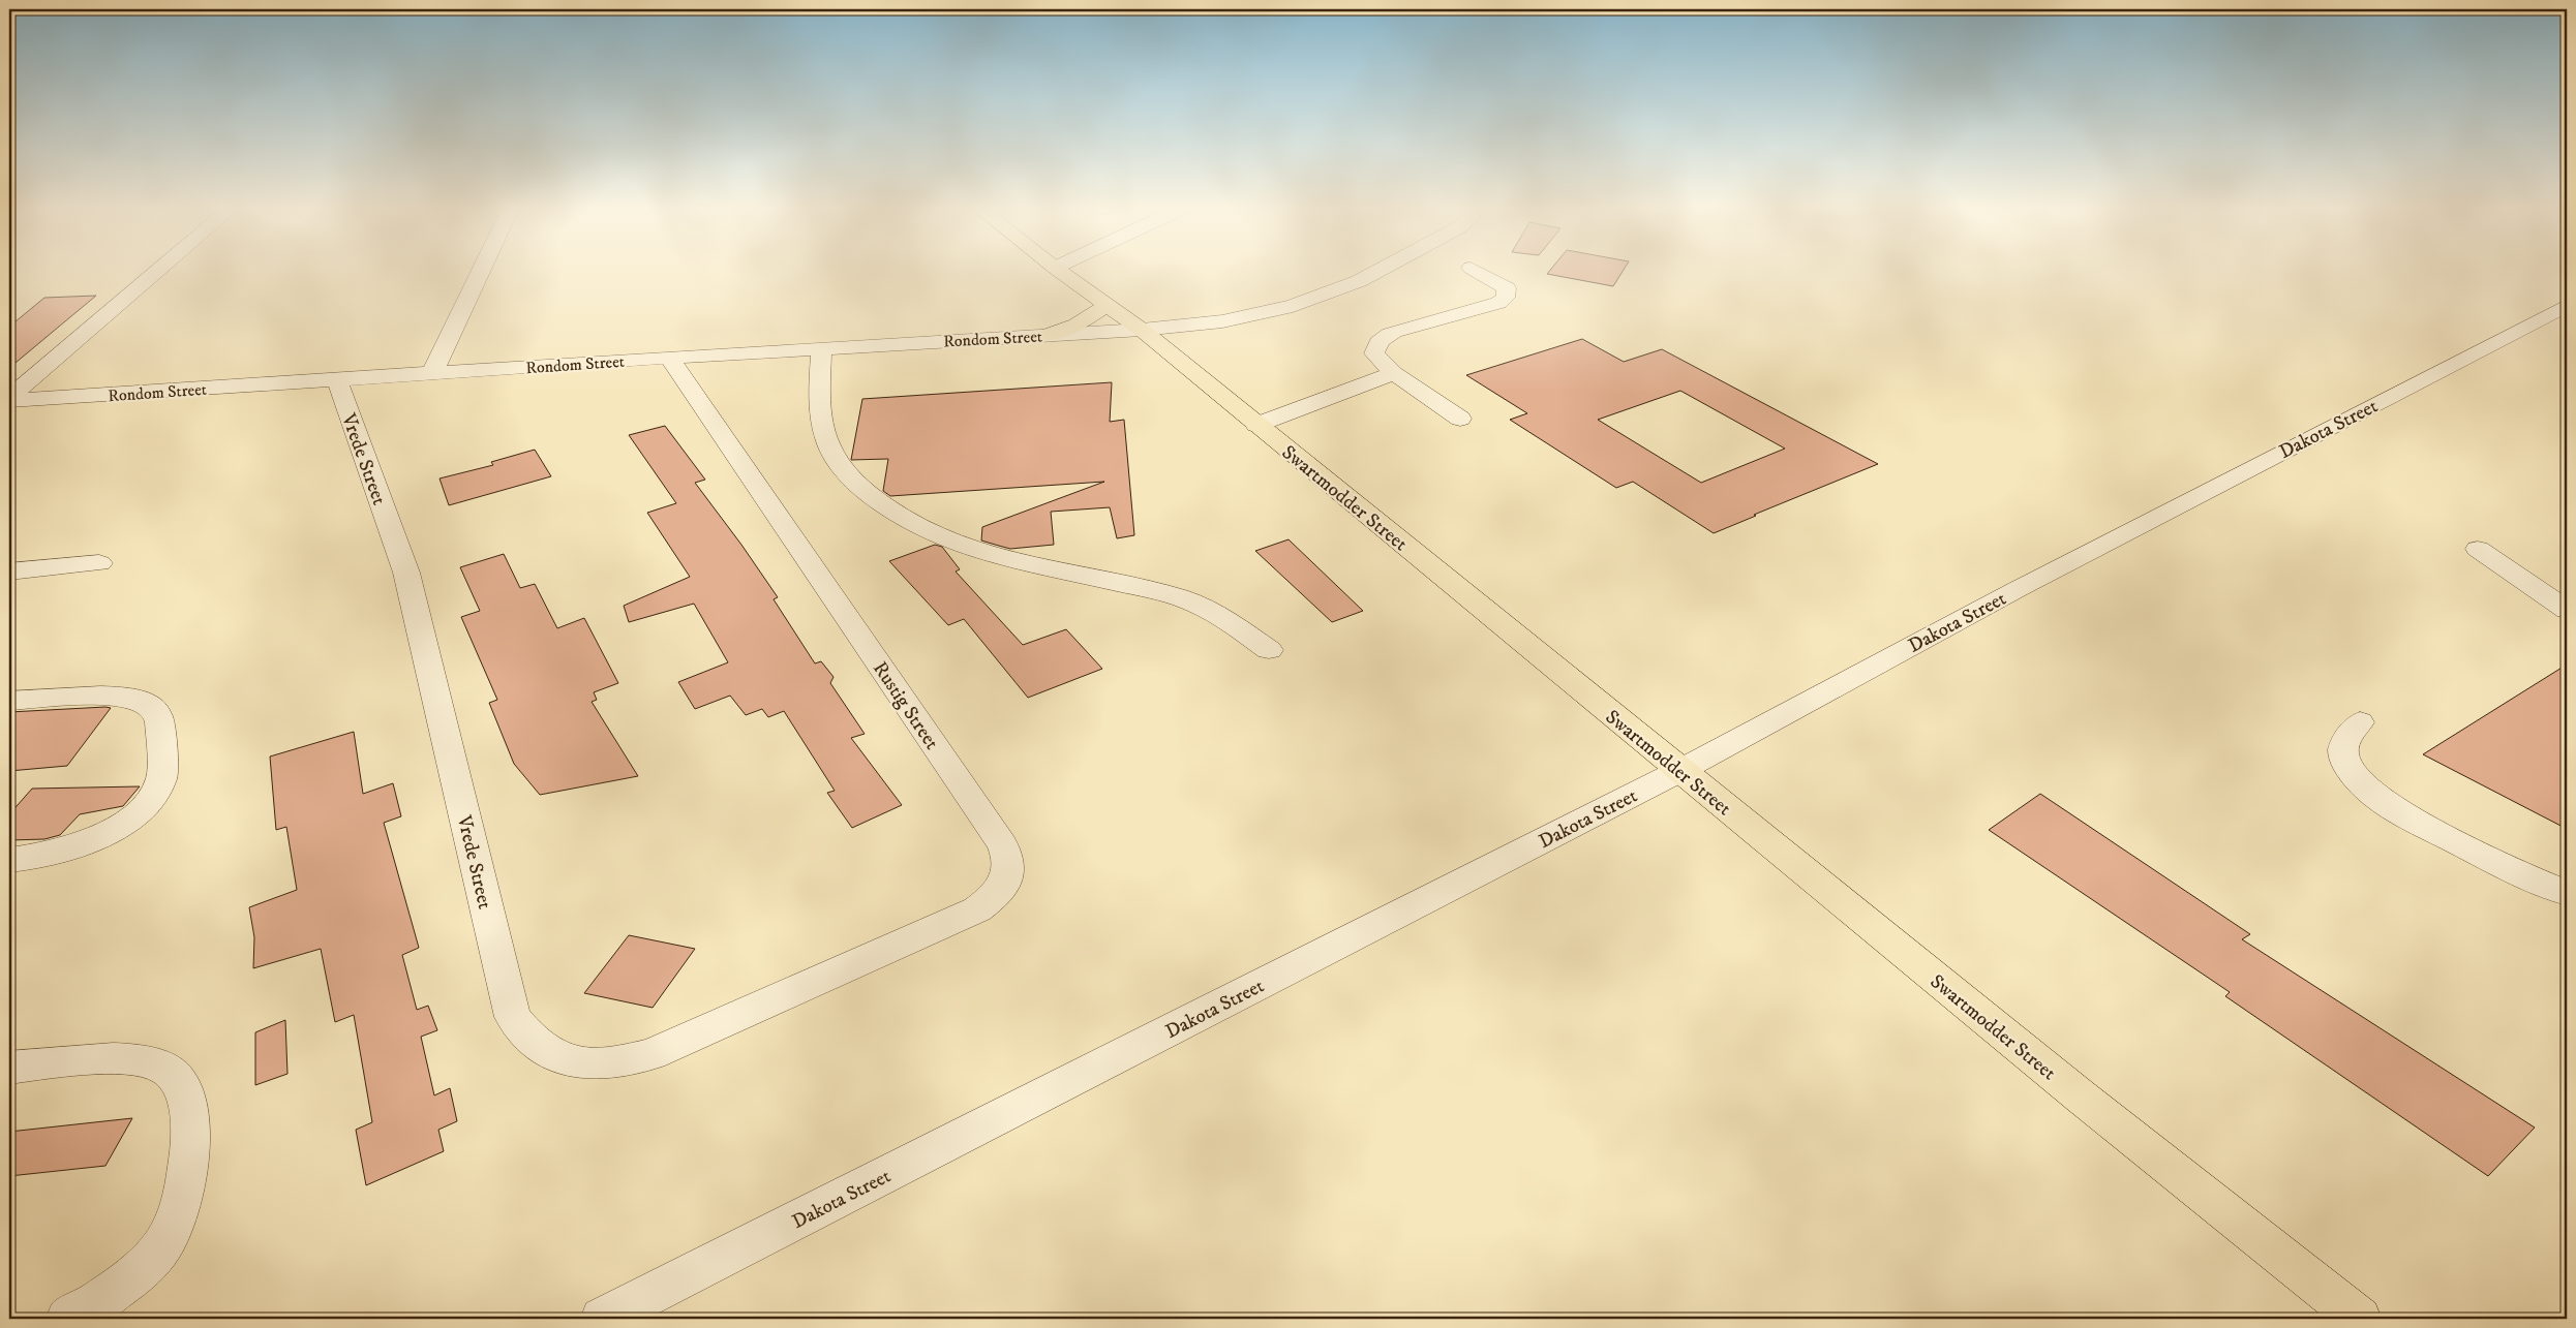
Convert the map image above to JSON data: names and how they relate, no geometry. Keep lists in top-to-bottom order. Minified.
{"streets":{"main road":["Swartmodder Street"],"street":["Rondom Street","Dakota Street","Vrede Street","Rustig Street"]},"crossings":[["Rondom Street","Vrede Street"],["Rondom Street","Swartmodder Street"],["Rondom Street","Rustig Street"],["Dakota Street","Swartmodder Street"],["Vrede Street","Rustig Street"]]}
